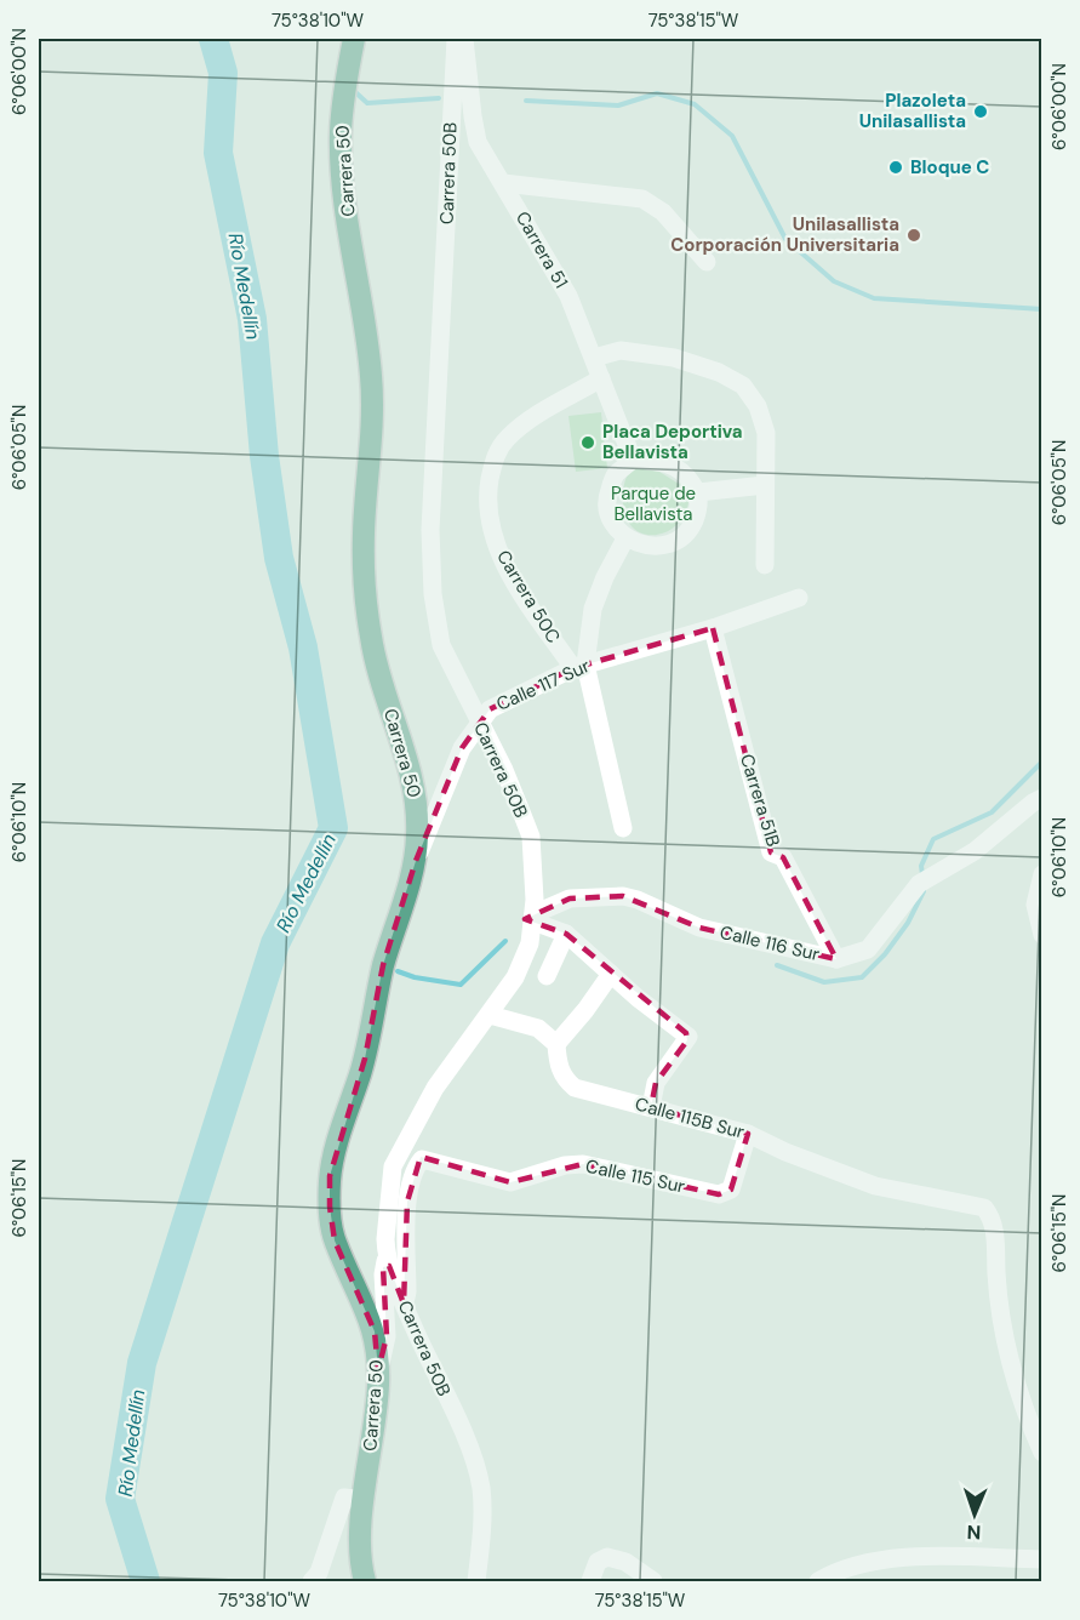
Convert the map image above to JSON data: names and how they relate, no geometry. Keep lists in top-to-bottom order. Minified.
{"streets":{"main road":["Carrera 50"],"street":["Carrera 50B","Carrera 51","Carrera 50C","Calle 117 Sur","Carrera 51B","Calle 116 Sur","Calle 115B Sur","Calle 115 Sur"]},"crossings":[["Carrera 50","Calle 117 Sur"],["Carrera 50B","Calle 117 Sur"],["Carrera 50B","Calle 116 Sur"],["Carrera 50B","Calle 115 Sur"],["Carrera 51","Carrera 50C"],["Carrera 50C","Calle 117 Sur"],["Calle 117 Sur","Carrera 51B"],["Carrera 51B","Calle 116 Sur"],["Calle 115B Sur","Calle 115 Sur"]],"water":["Río Medellín"],"parks":["Parque de Bellavista"],"places":["Plazoleta Unilasallista","Bloque C","Unilasallista Corporación Universitaria","Placa Deportiva Bellavista"],"north":"bottom","coordinates":["75°38'10\"W","75°38'15\"W","6°06'00\"N","6°06'05\"N","6°06'10\"N","6°06'15\"N"]}
